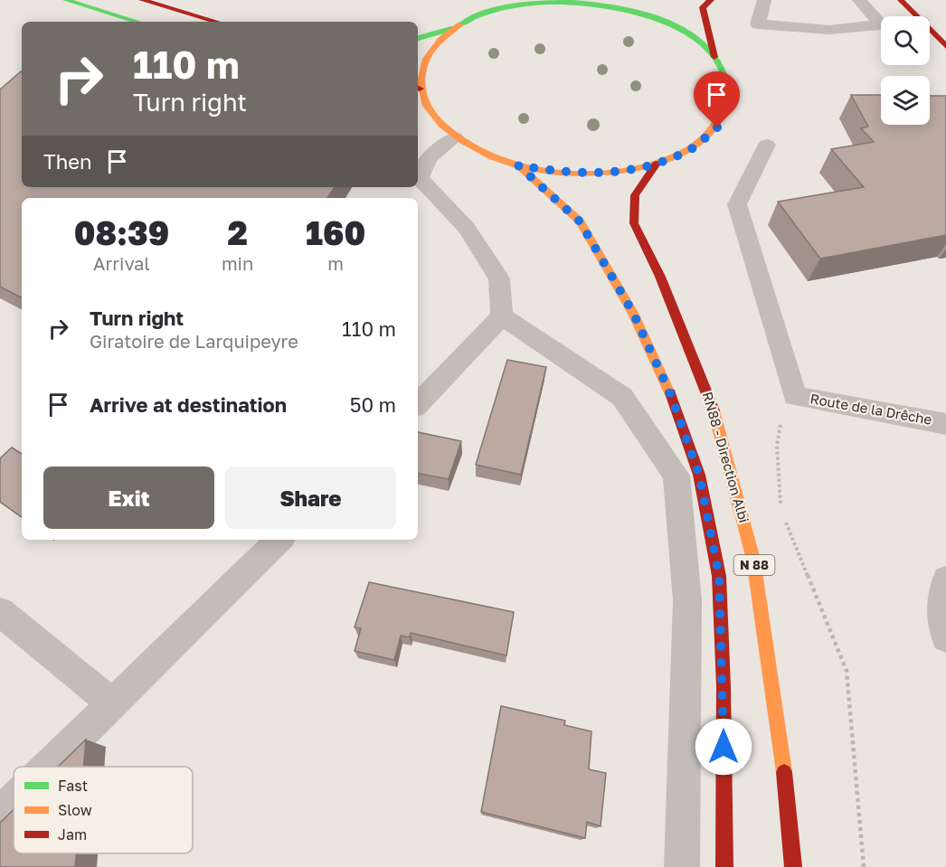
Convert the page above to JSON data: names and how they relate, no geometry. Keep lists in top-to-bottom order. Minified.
{"streets":{"main road":["RN88 - Direction Albi","N 88"],"lane":["Route de la Drêche"]},"legend":["Fast","Slow","Jam"],"page":{"turn":["110 m","Turn right"],"then":"Then","eta":["08:39","Arrival","2","min","160","m"],"list":[{"name":"Turn right","note":"Giratoire de Larquipeyre","value":"110 m"},{"name":"Arrive at destination","value":"50 m"}],"buttons":["Exit","Share"]}}
